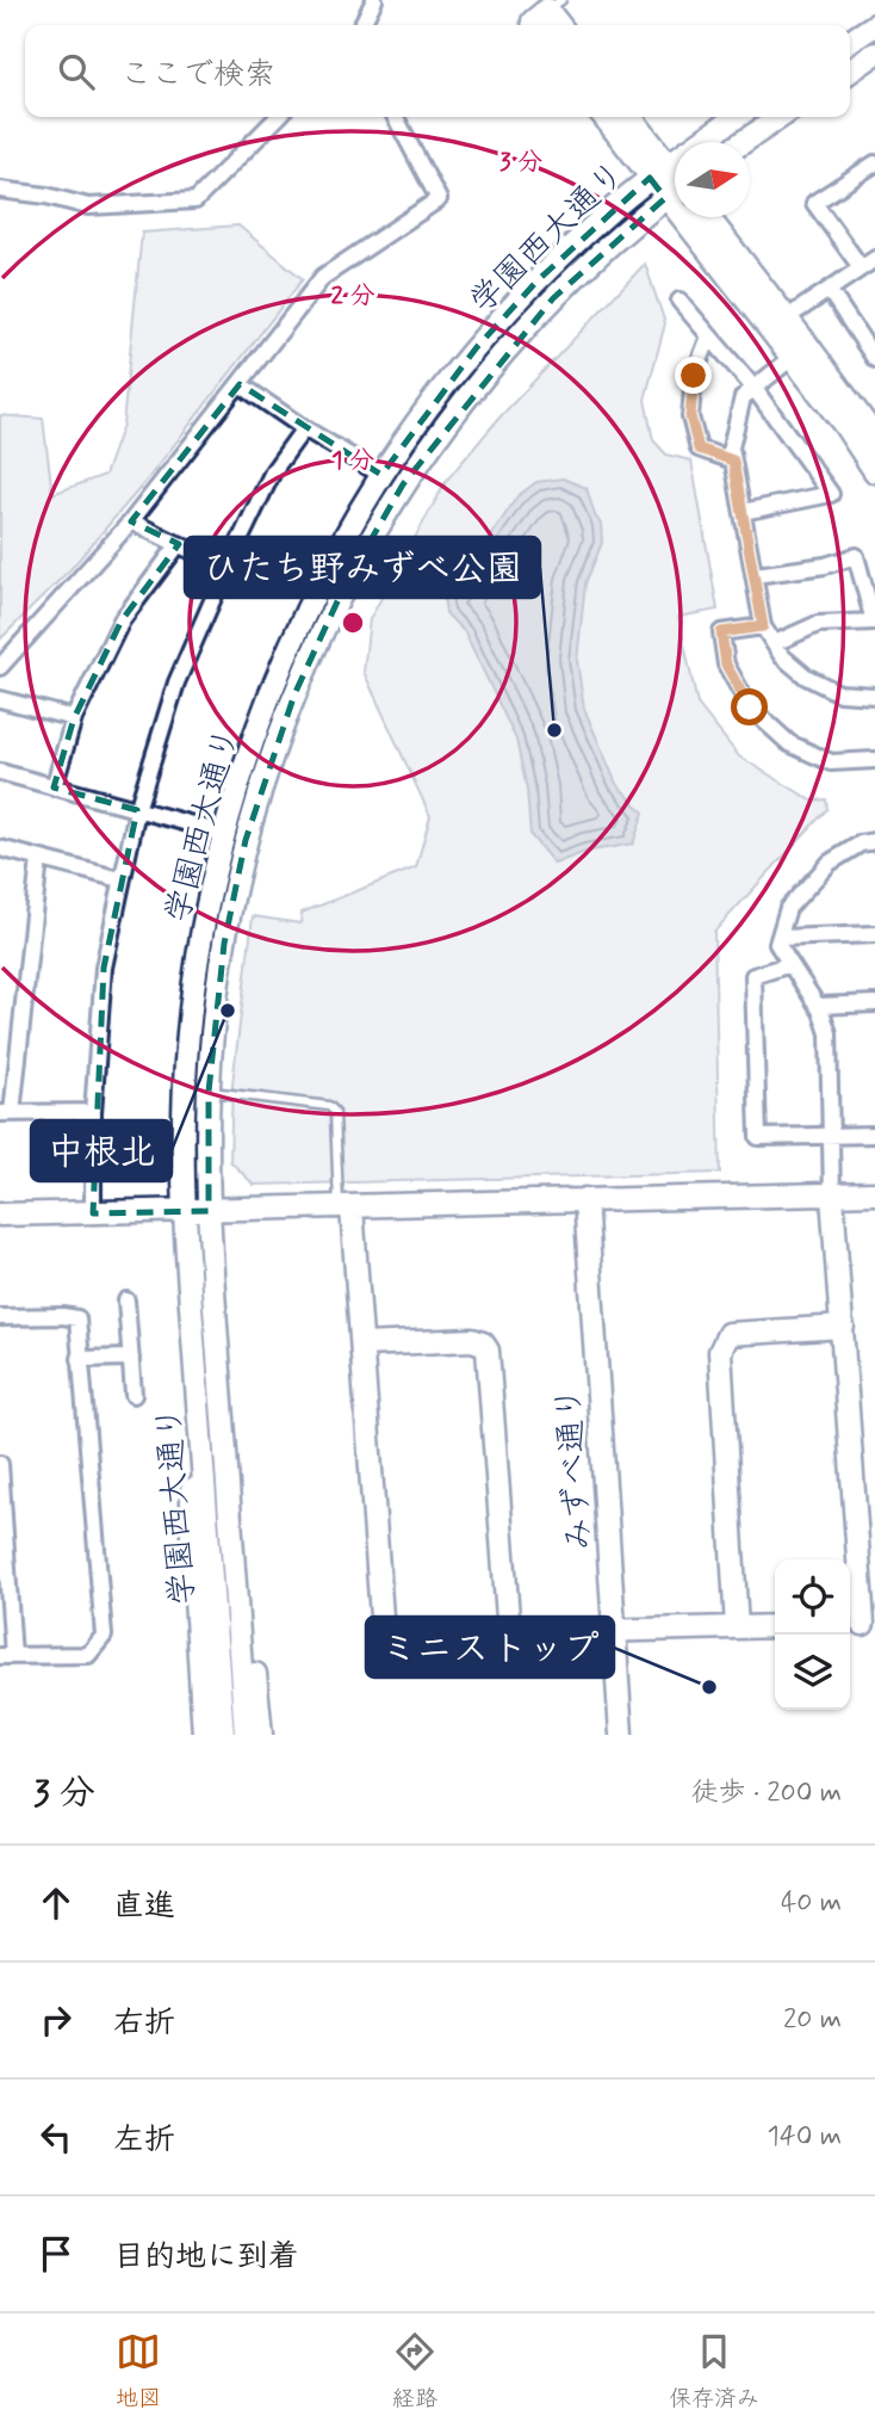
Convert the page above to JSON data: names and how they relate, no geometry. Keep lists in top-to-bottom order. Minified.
{"streets":{"street":["学園西大通り","みずべ通り"]},"places":["ひたち野みずべ公園","中根北","ミニストップ"],"north":"right","page":{"search":"ここで検索","heading":["3 分","徒歩 · 200 m"],"list":[["直進","40 m"],["右折","20 m"],["左折","140 m"],"目的地に到着"],"nav":["地図","経路","保存済み"]},"rings":["3 分","2 分","1 分"]}
